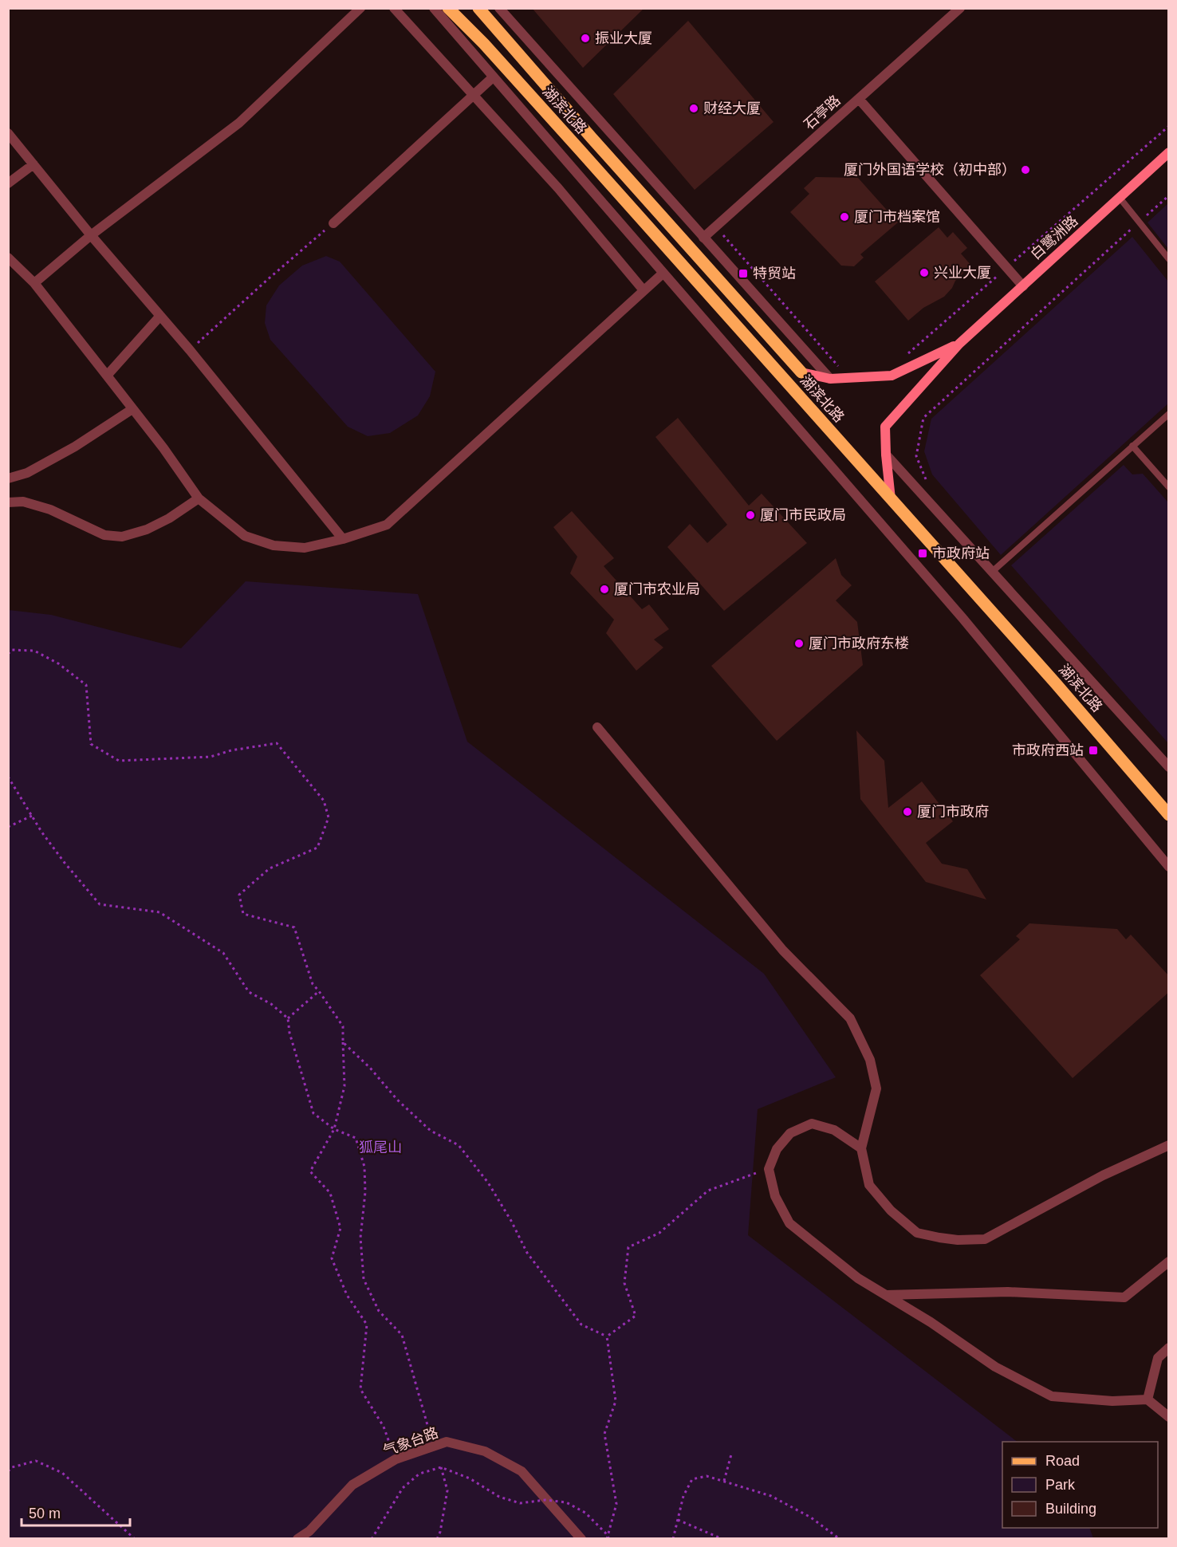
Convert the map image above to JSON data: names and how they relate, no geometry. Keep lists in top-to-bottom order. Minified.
{"streets":{"main road":["湖滨北路","白鹭洲路"],"street":["石亭路","气象台路"]},"crossings":[["湖滨北路","白鹭洲路"]],"parks":["狐尾山"],"places":{"other":["振业大厦","财经大厦","厦门外国语学校（初中部）","厦门市档案馆","兴业大厦","厦门市民政局","厦门市农业局","厦门市政府东楼","厦门市政府"],"transit":["特贸站","市政府站","市政府西站"]},"legend":["Road","Park","Building"],"scale_bar":"50 m"}
